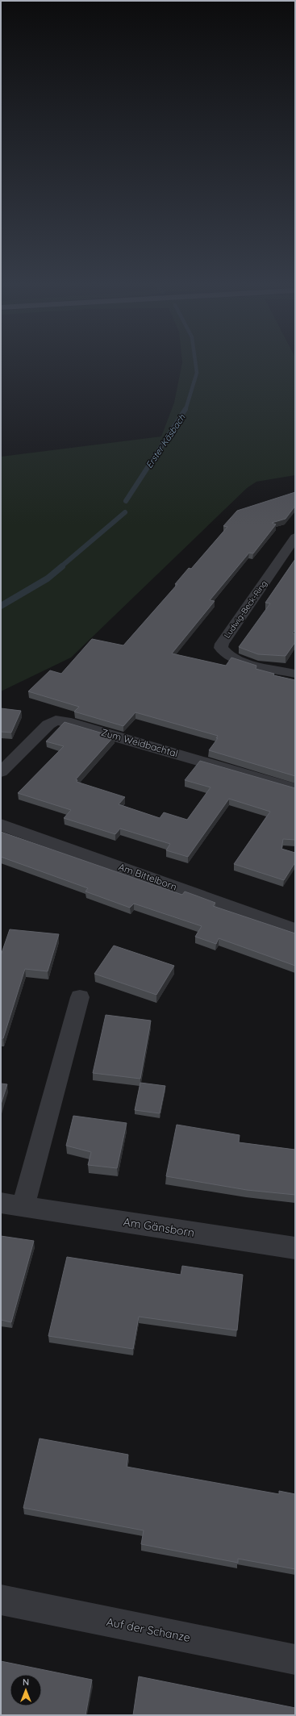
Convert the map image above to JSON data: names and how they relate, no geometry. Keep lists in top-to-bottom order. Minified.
{"streets":{"street":["Ludwig-Beck-Ring","Zum Weidbachtal","Am Bittelborn","Am Gänsborn","Auf der Schanze"]},"water":["Erster Käsbach"],"north":"top"}
